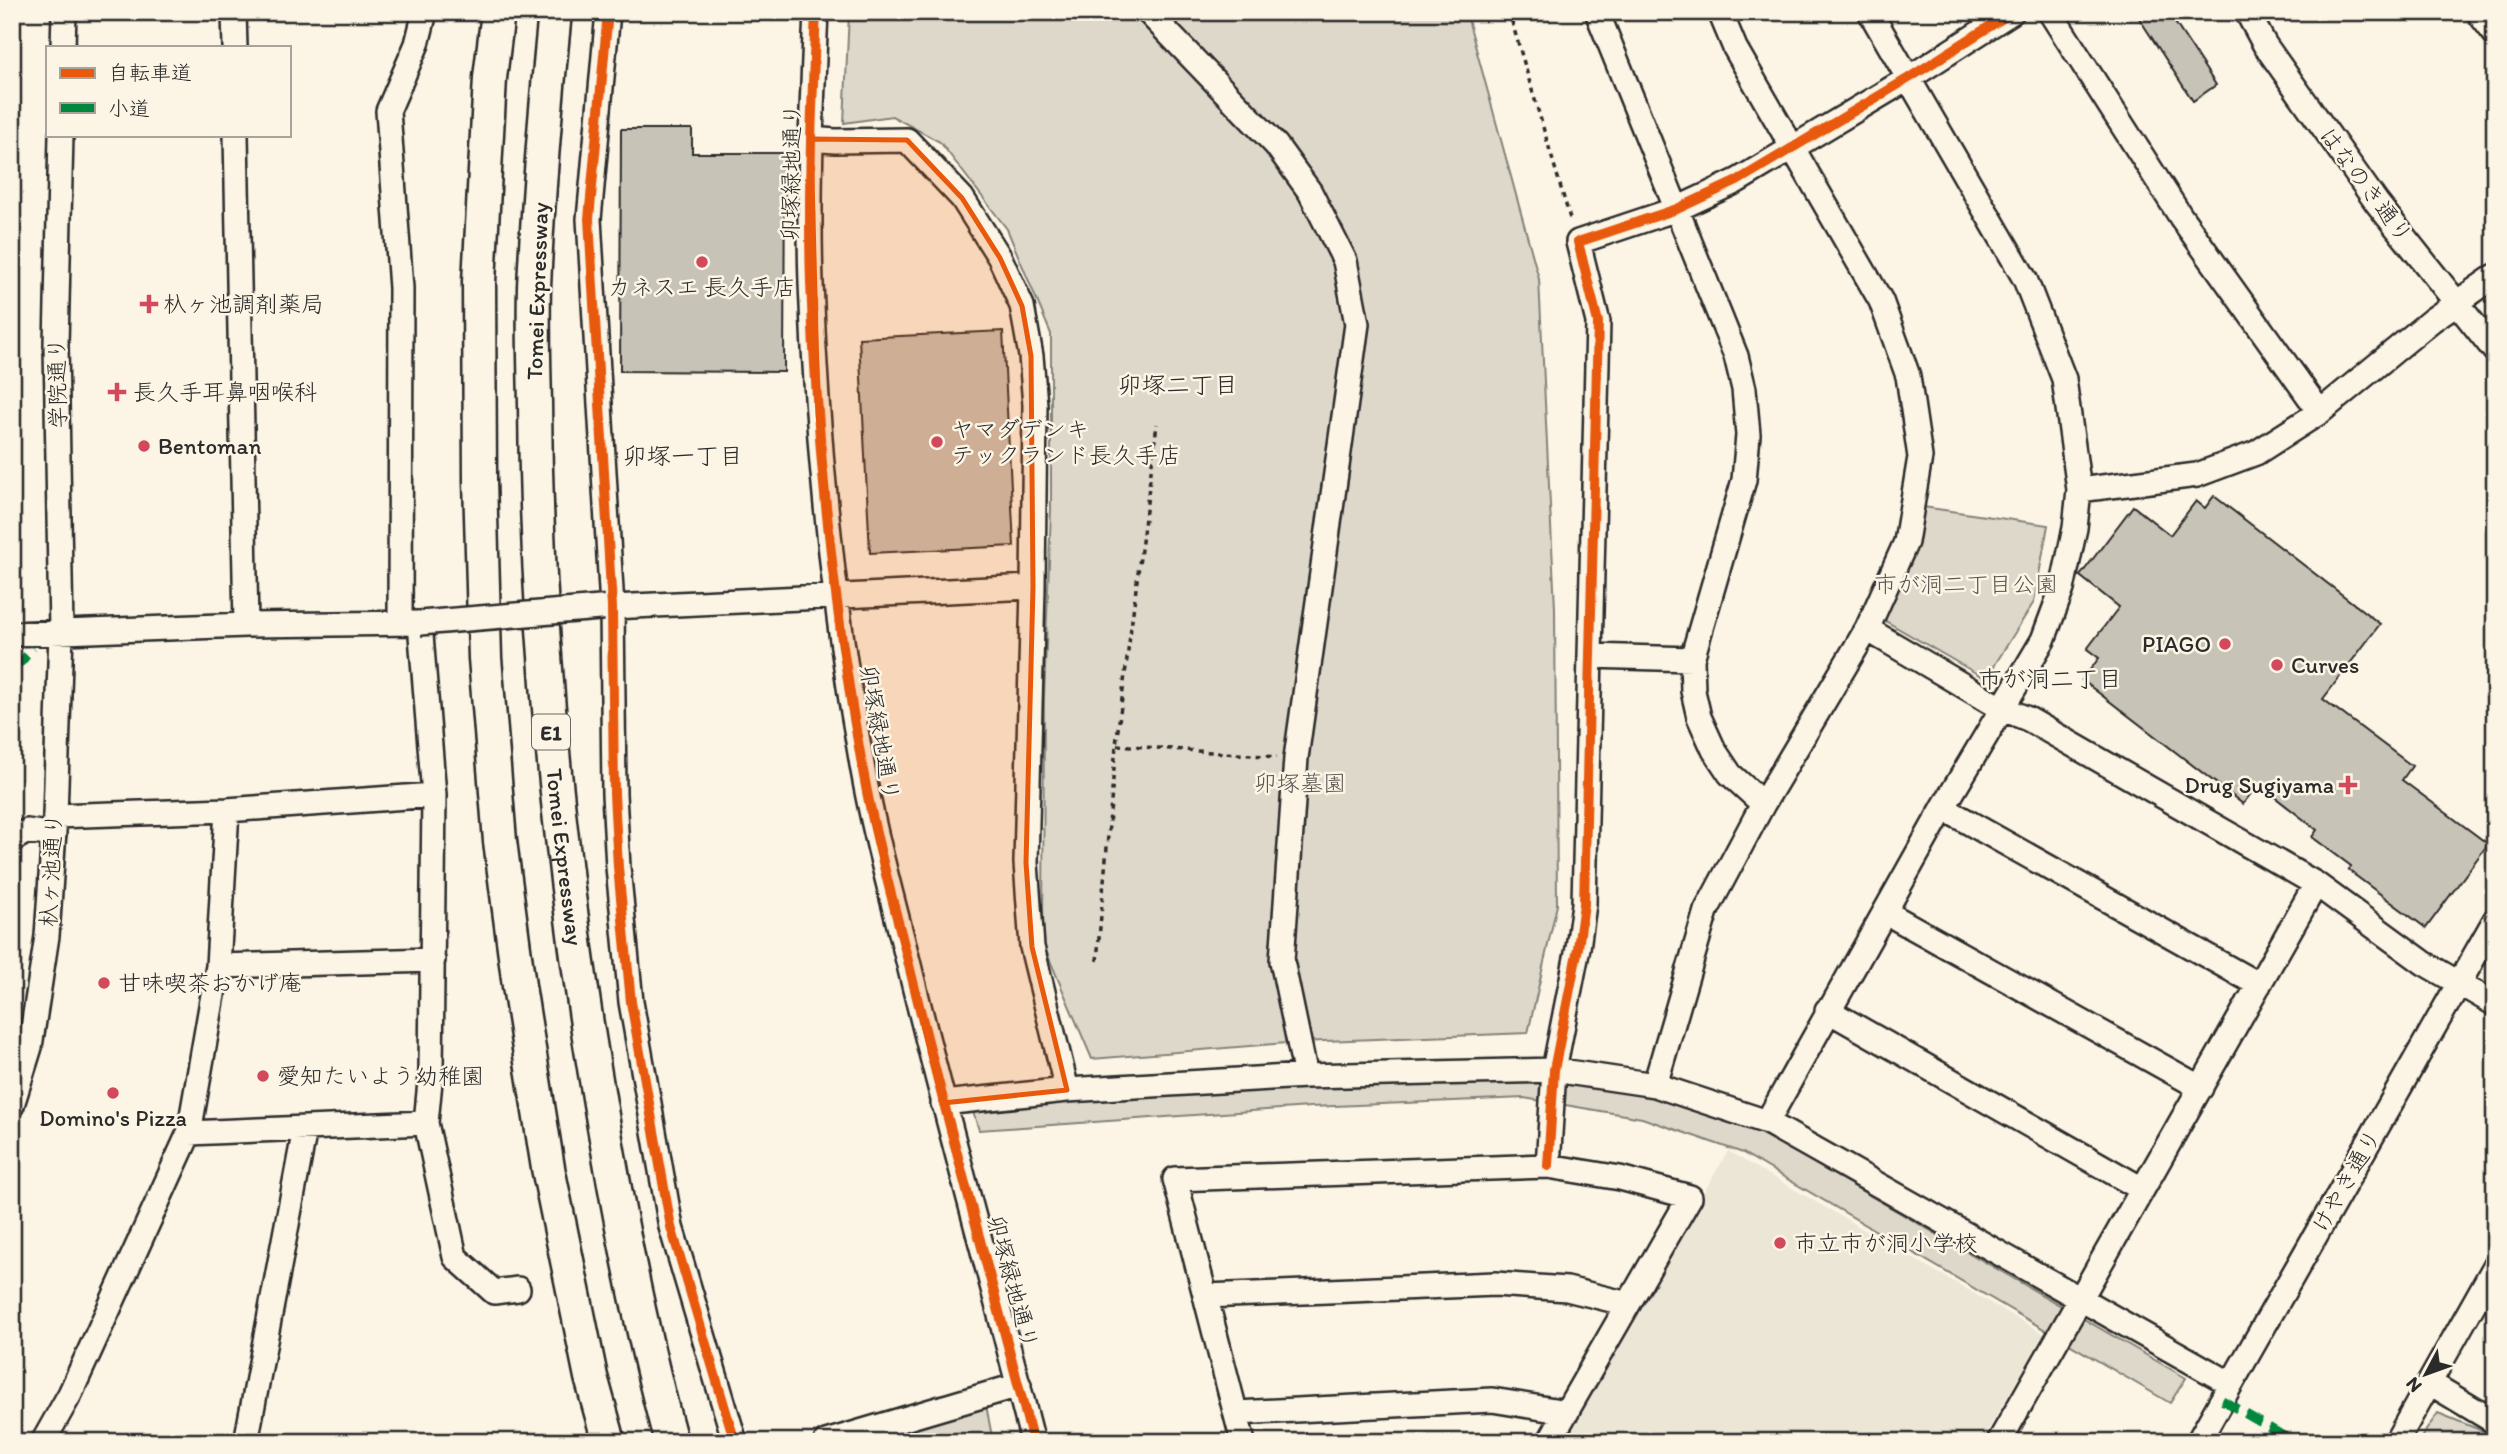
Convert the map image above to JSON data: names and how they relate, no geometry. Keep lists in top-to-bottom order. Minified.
{"streets":{"highway":["Tomei Expressway","E1"],"street":["卯塚緑地通り","はなのき通り","学院通り","杁ヶ池通り","けやき通り"]},"crossings":[["学院通り","杁ヶ池通り"]],"districts":["卯塚二丁目","卯塚一丁目","市が洞二丁目"],"parks":["市が洞二丁目公園","卯塚墓園"],"places":{"other":["カネスエ 長久手店","ヤマダデンキ テックランド長久手店","Bentoman","PIAGO","Curves","甘味喫茶おかげ庵","愛知たいよう幼稚園","Domino's Pizza","市立市が洞小学校"],"health":["杁ヶ池調剤薬局","長久手耳鼻咽喉科","Drug Sugiyama"]},"legend":["自転車道","小道"],"north":"bottom left"}
